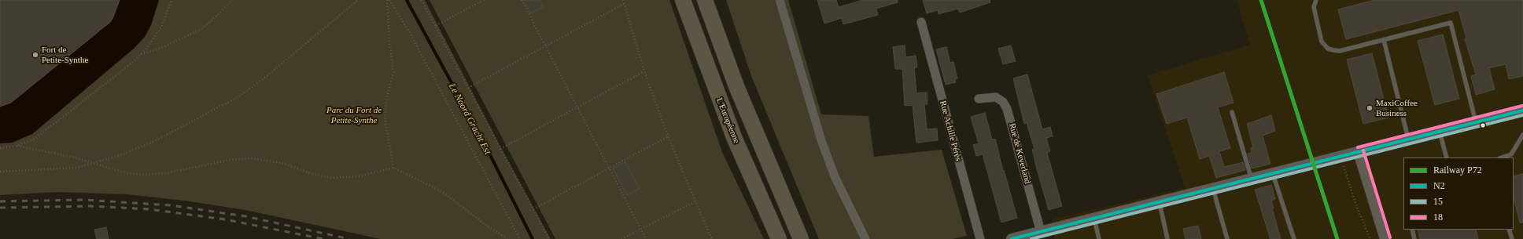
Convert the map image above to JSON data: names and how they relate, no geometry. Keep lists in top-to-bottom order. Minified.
{"streets":{"highway":["L'Européenne"],"street":["Rue Achille Pérès","Rue de Keverland"]},"water":["Le Noord Gracht Est"],"parks":["Parc du Fort de Petite-Synthe"],"places":["Fort de Petite-Synthe","MaxiCoffee Business"],"lines":["rail line P72","transit line 18","transit line N2","transit line 15"],"legend":["Railway P72","N2","15","18"]}
